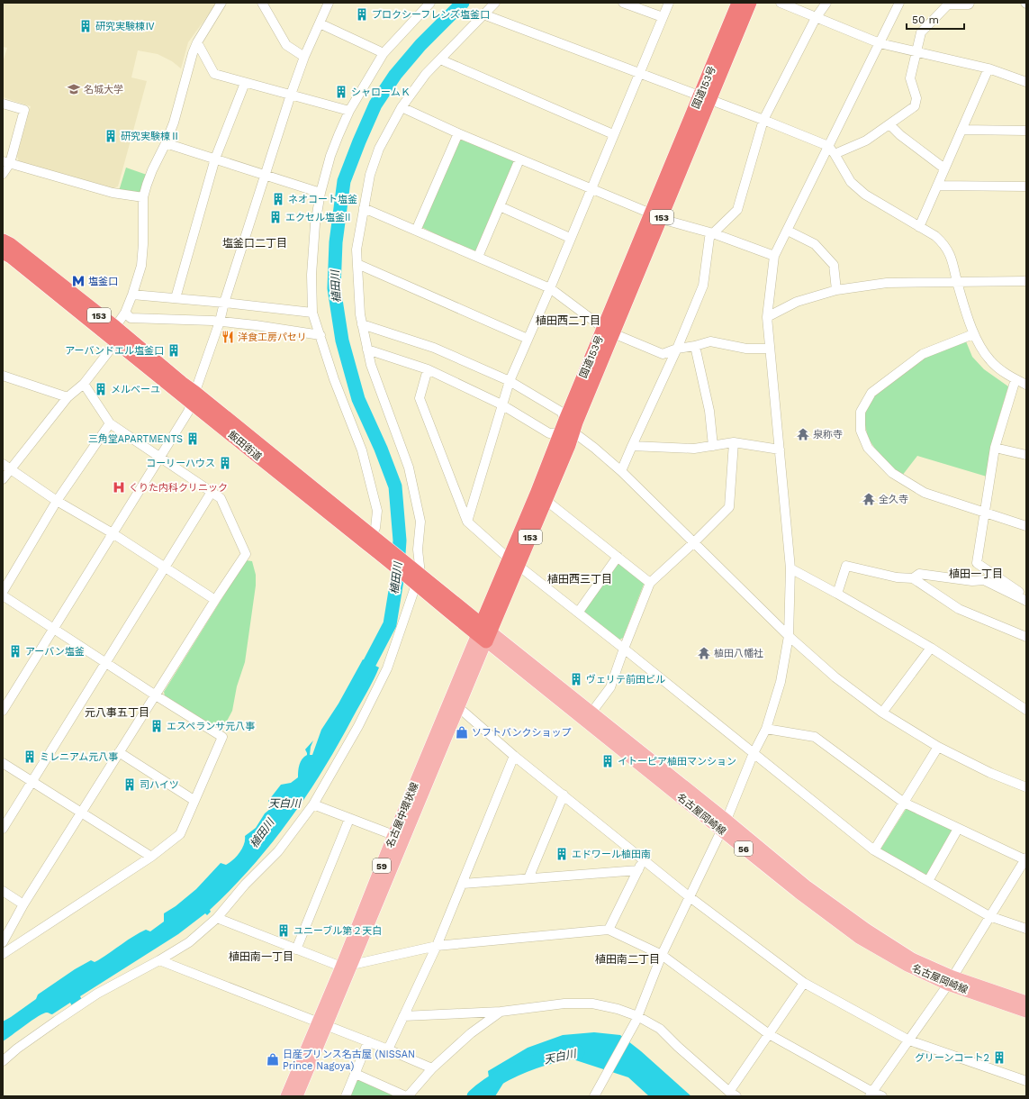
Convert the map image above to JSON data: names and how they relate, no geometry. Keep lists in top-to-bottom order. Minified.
{"streets":{"highway":["国道153号","153","飯田街道"],"main road":["名古屋岡崎線","名古屋中環状線","56","59"]},"crossings":[["国道153号","飯田街道"],["国道153号","名古屋岡崎線"],["国道153号","名古屋中環状線"],["飯田街道","名古屋岡崎線"],["飯田街道","名古屋中環状線"],["名古屋岡崎線","名古屋中環状線"]],"districts":["塩釜口二丁目","植田西二丁目","植田一丁目","植田西三丁目","元八事五丁目","植田南一丁目","植田南二丁目"],"water":["植田川","天白川"],"places":{"building":["プロクシーフレンズ塩釜口","研究実験棟Ⅳ","シャロームＫ","研究実験棟Ⅱ","ネオコート塩釜","エクセル塩釜II","アーバンドエル塩釜口","メルベーユ","三角堂APARTMENTS","コーリーハウス","アーバン塩釜","ヴェリテ前田ビル","エスペランサ元八事","ミレニアム元八事","イトーピア植田マンション","司ハイツ","エドワール植田南","ユニーブル第２天白","グリーンコート2"],"school or university":["名城大学"],"metro station":["塩釜口"],"restaurant":["洋食工房パセリ"],"temple":["泉称寺","全久寺","植田八幡社"],"hospital":["くりた内科クリニック"],"shop":["ソフトバンクショップ","日産プリンス名古屋 (NISSAN Prince Nagoya)"]},"scale_bar":"50 m"}
